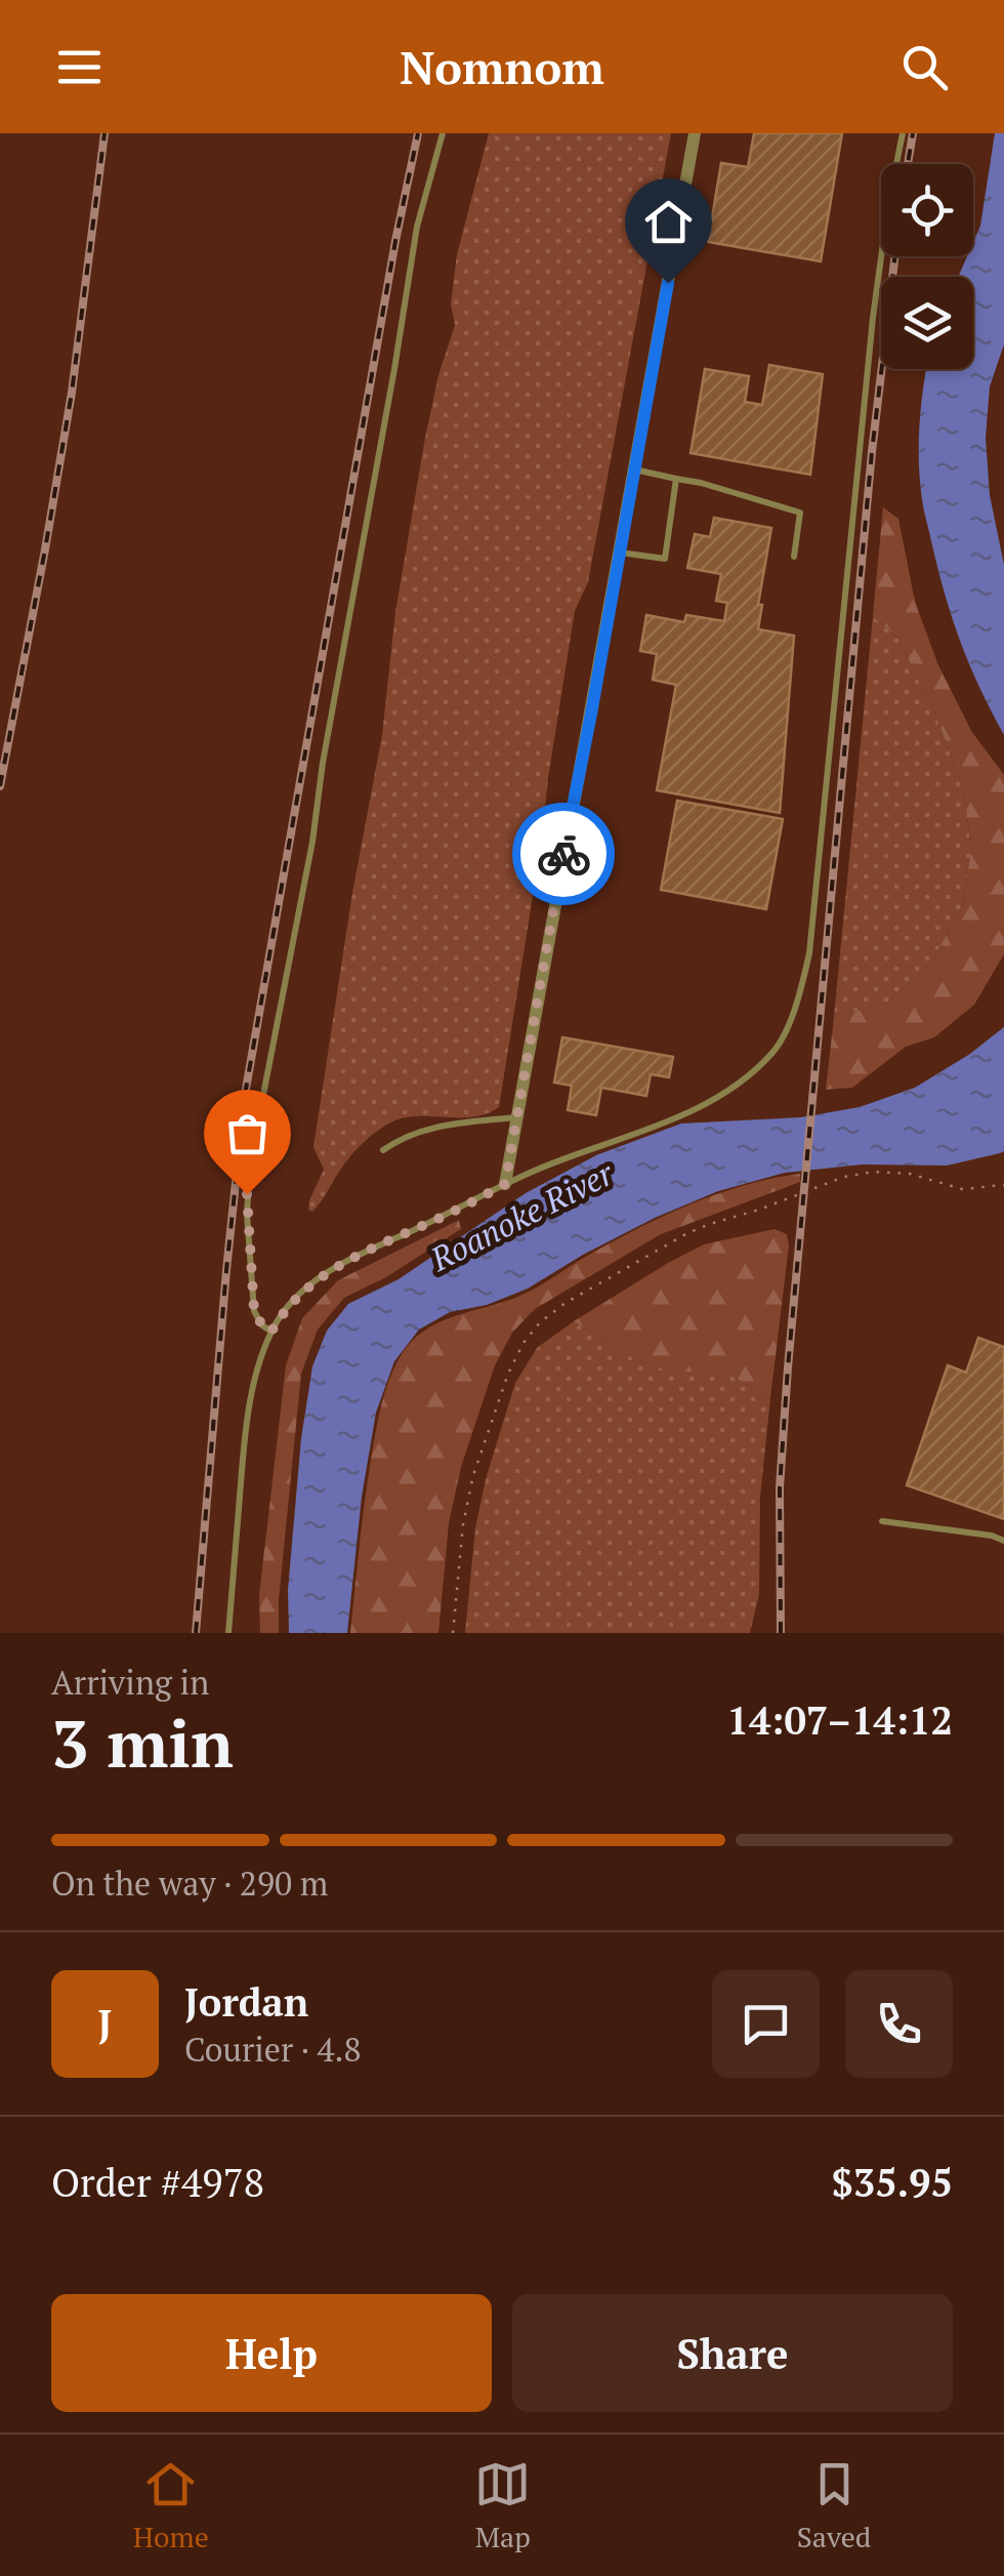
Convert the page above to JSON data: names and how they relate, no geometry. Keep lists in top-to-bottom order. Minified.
{"water":["Roanoke River"],"page":{"header":"Nomnom","heading":["3 min","Arriving in","14:07–14:12"],"panel":["Jordan","Courier · 4.8","Order #4978","$35.95"],"bar":"On the way · 290 m","round":"J","buttons":["Help","Share"],"tabs":["Home","Map","Saved"]}}
